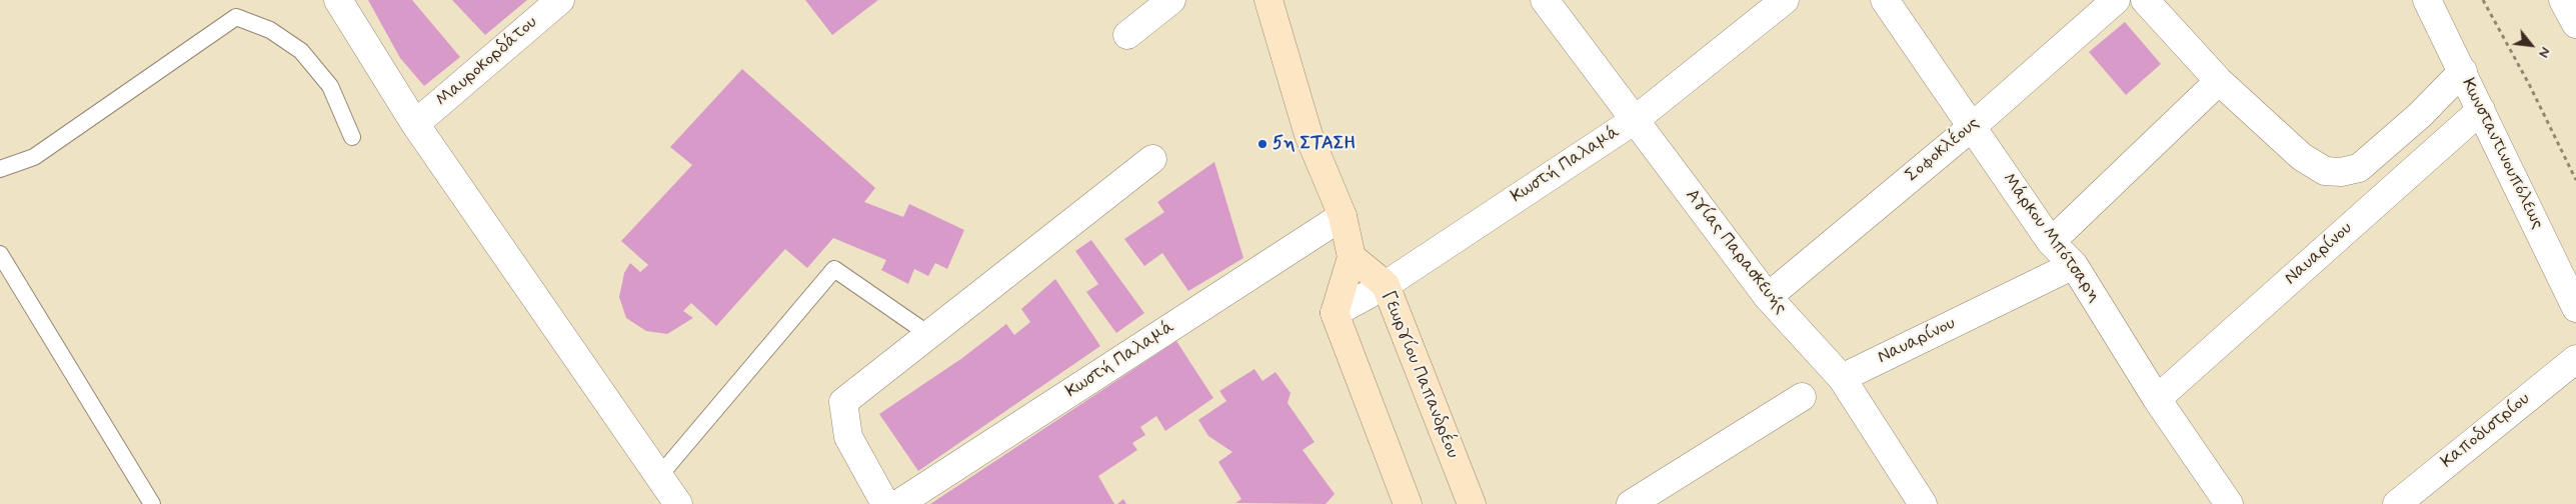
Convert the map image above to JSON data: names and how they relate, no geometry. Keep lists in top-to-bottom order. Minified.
{"streets":{"street":["Μαυροκορδάτου","Σοφοκλέους","Κωνσταντινουπόλεως","Κωστή Παλαμά","Μάρκου Μπότσαρη","Αγίας Παρασκευής","Ναυαρίνου","Γεωργίου Παπανδρέου","Καποδιστρίου"]},"crossings":[["Σοφοκλέους","Μάρκου Μπότσαρη"],["Σοφοκλέους","Αγίας Παρασκευής"],["Κωνσταντινουπόλεως","Ναυαρίνου"],["Κωστή Παλαμά","Αγίας Παρασκευής"],["Κωστή Παλαμά","Γεωργίου Παπανδρέου"],["Μάρκου Μπότσαρη","Ναυαρίνου"],["Αγίας Παρασκευής","Ναυαρίνου"]],"places":["5η ΣΤΑΣΗ"],"north":"bottom right"}
